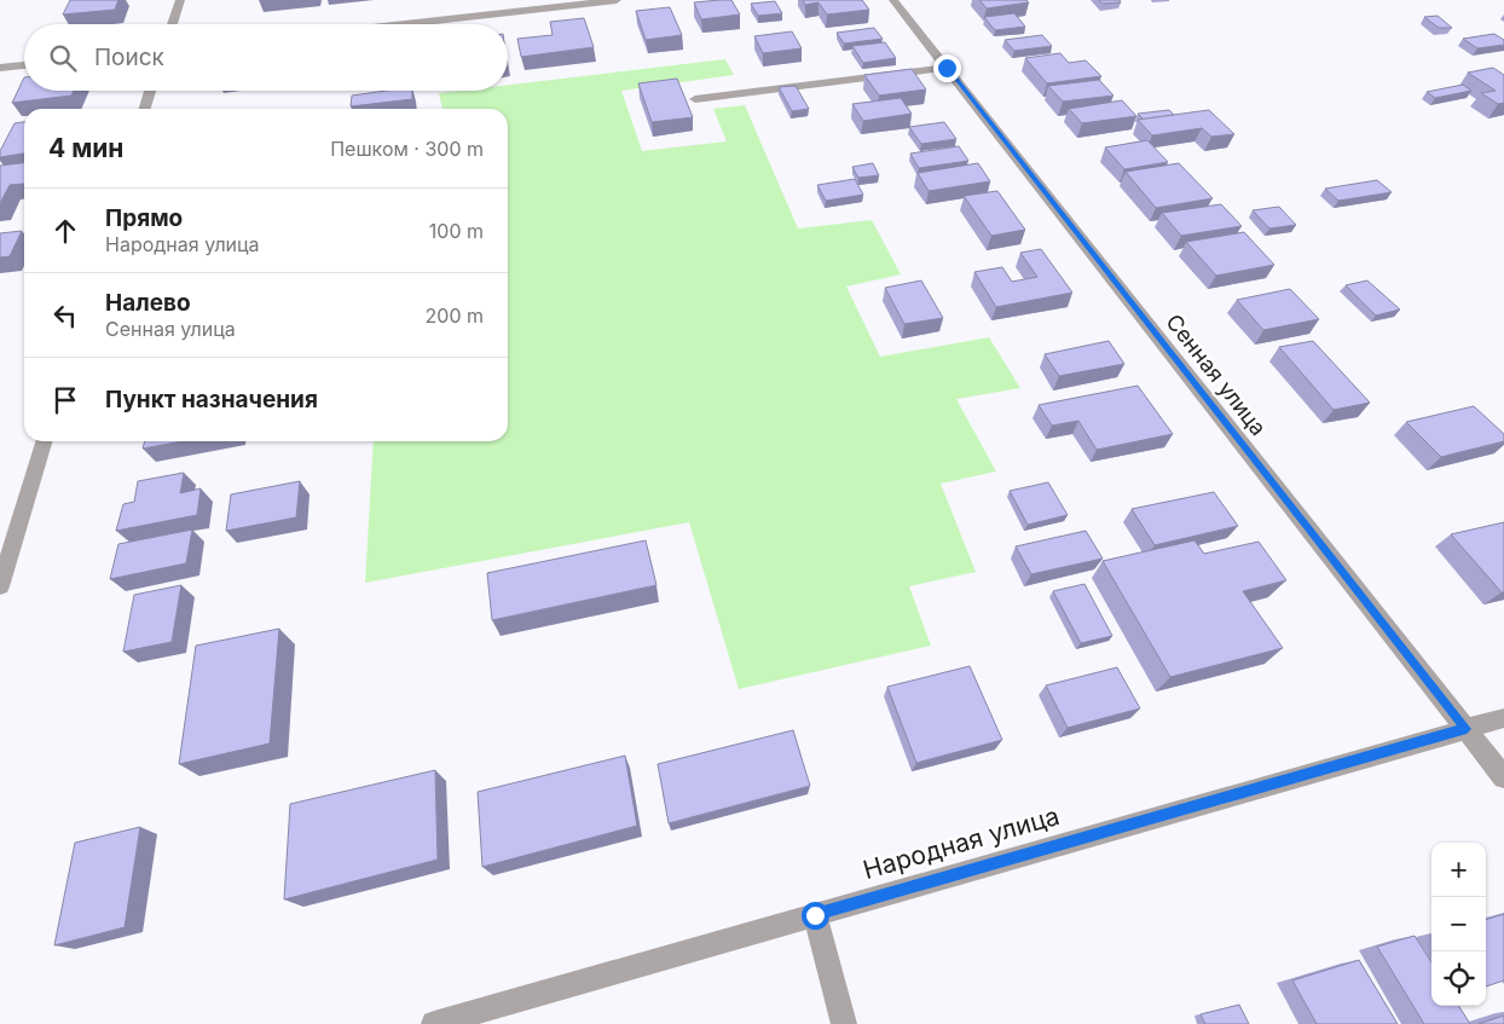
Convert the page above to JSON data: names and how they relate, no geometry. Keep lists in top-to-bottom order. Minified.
{"streets":{"street":["Сенная улица","Народная улица"]},"crossings":[["Сенная улица","Народная улица"]],"page":{"search":"Поиск","heading":["4 мин","Пешком · 300 m"],"list":[["Прямо","Народная улица","100 m"],["Налево","Сенная улица","200 m"],"Пункт назначения"],"map_buttons":["+","−"]}}
